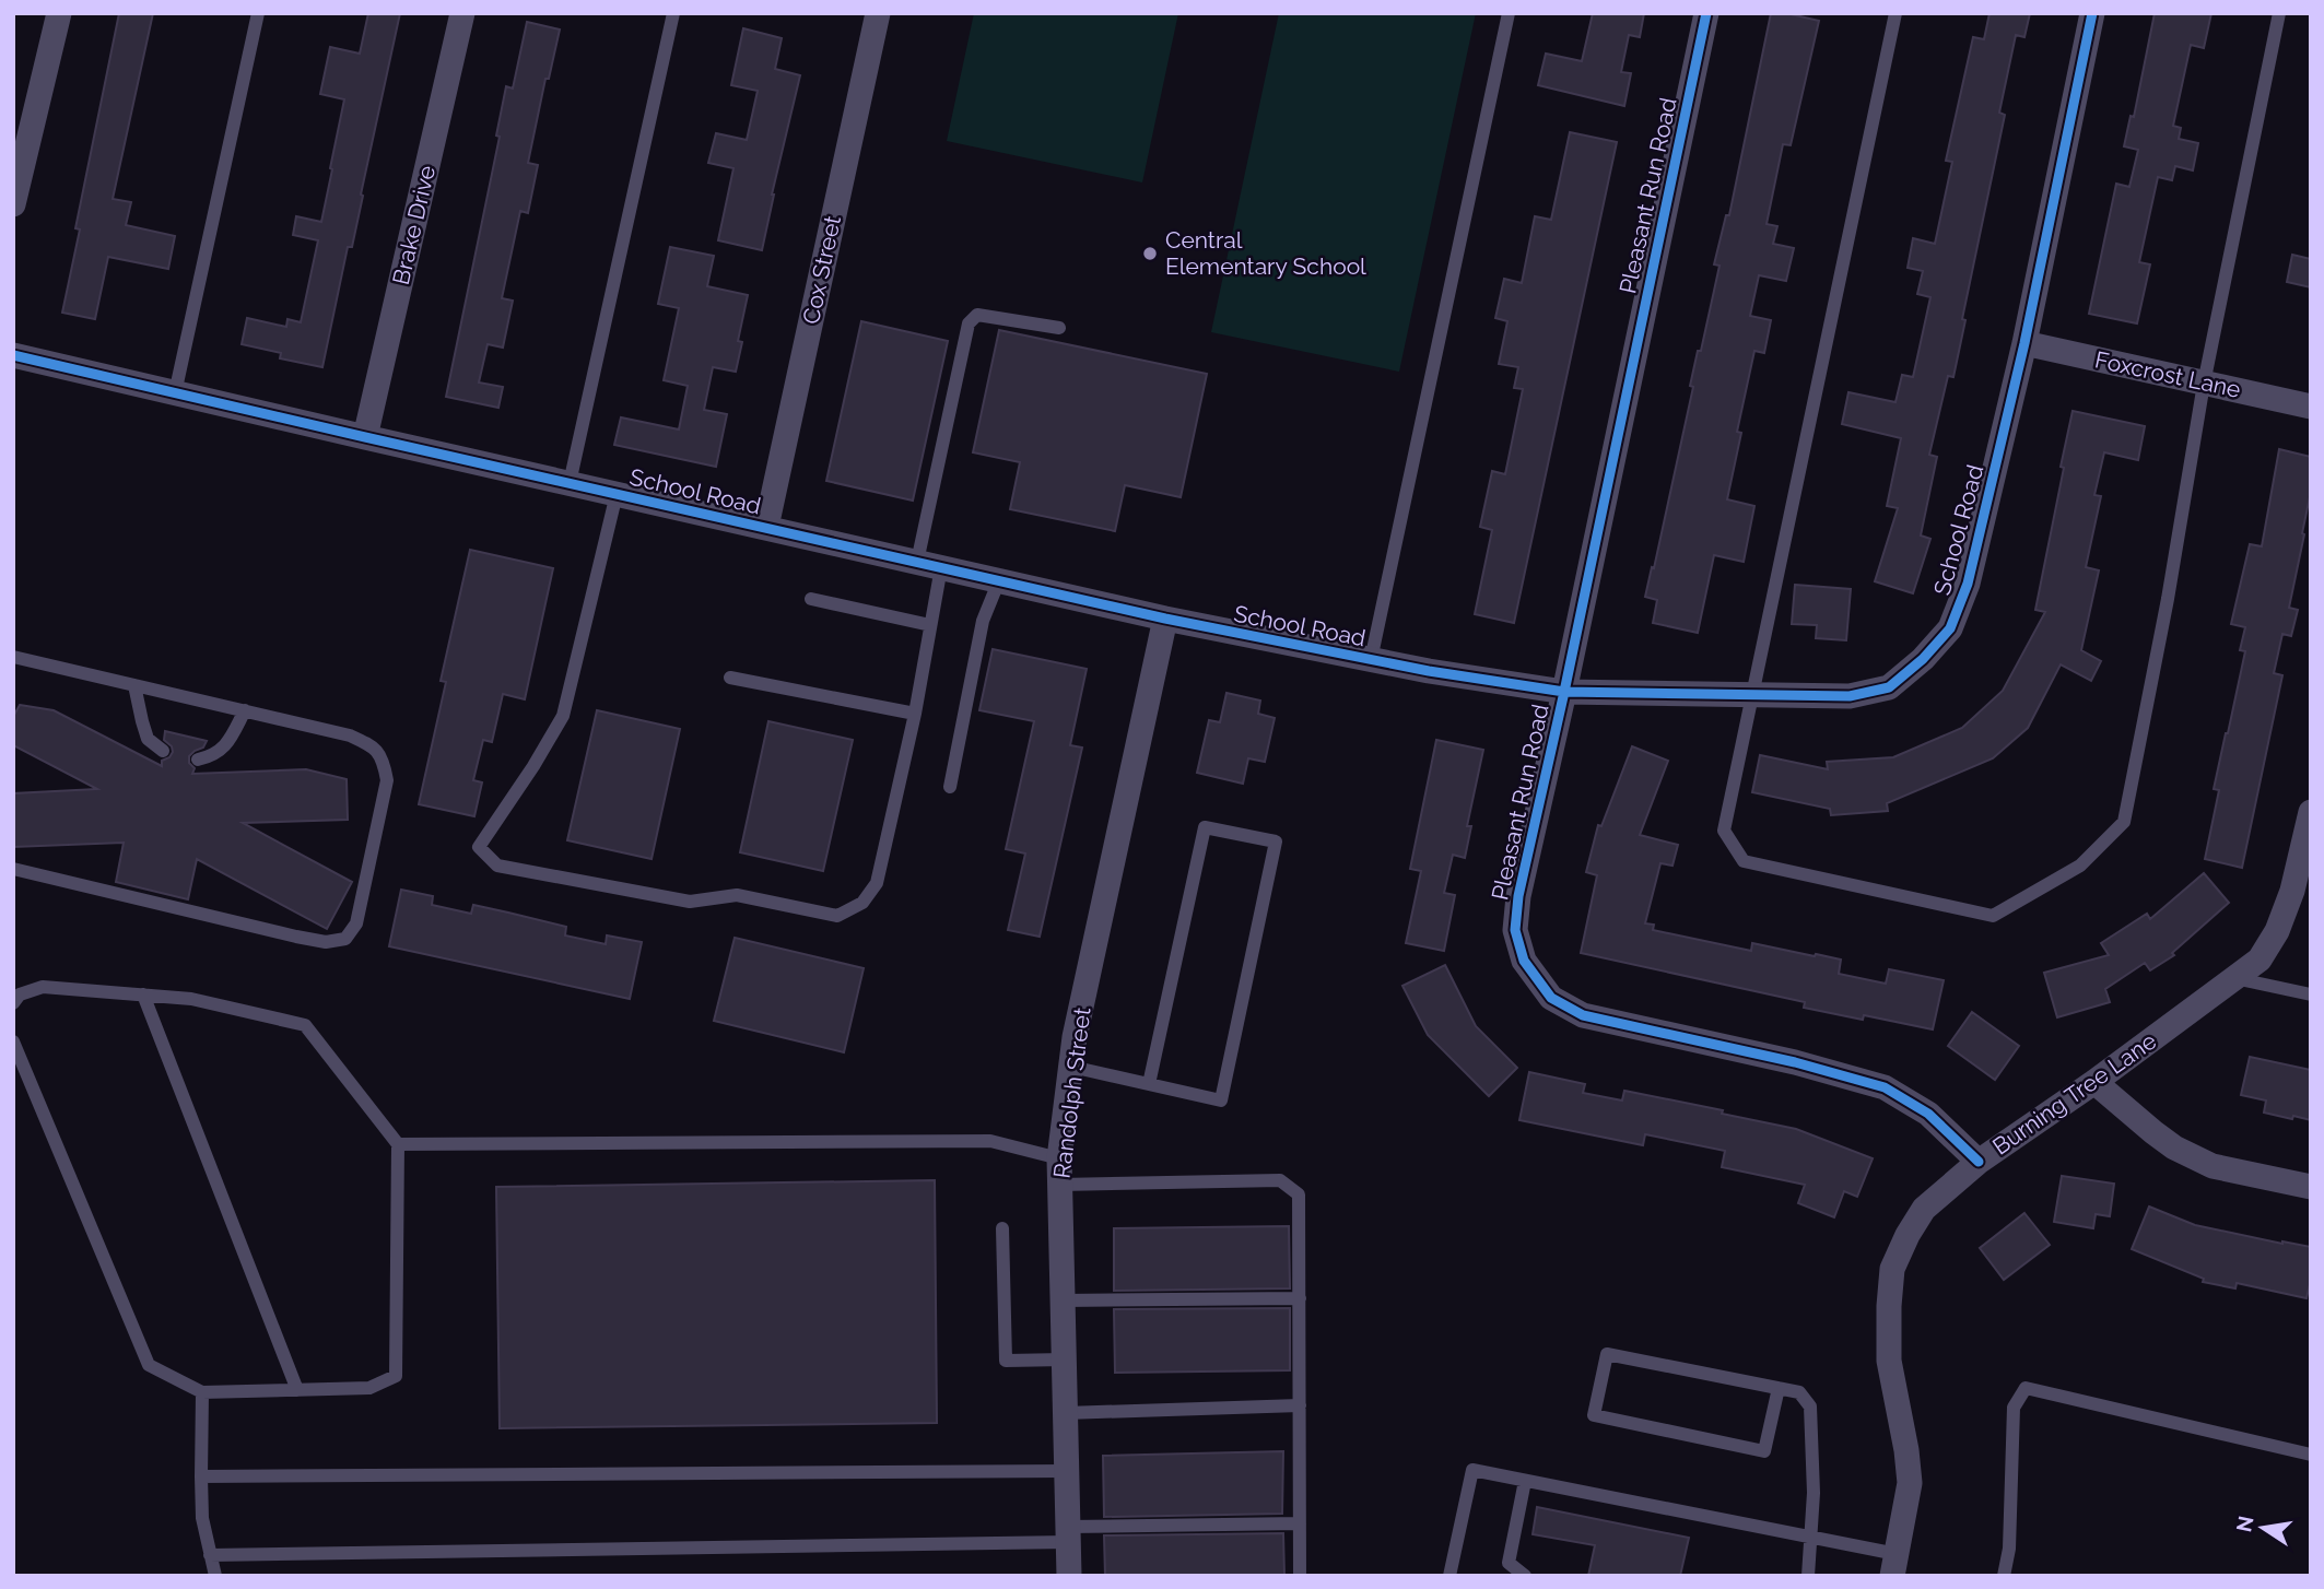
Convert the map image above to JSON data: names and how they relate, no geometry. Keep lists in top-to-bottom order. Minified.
{"streets":{"street":["Pleasant Run Road","Brake Drive","Cox Street","Foxcrost Lane","School Road","Randolph Street","Burning Tree Lane"]},"crossings":[["Pleasant Run Road","School Road"],["Pleasant Run Road","Burning Tree Lane"],["Brake Drive","School Road"],["Cox Street","School Road"],["Foxcrost Lane","School Road"],["School Road","Randolph Street"]],"places":["Central Elementary School"],"north":"left"}
